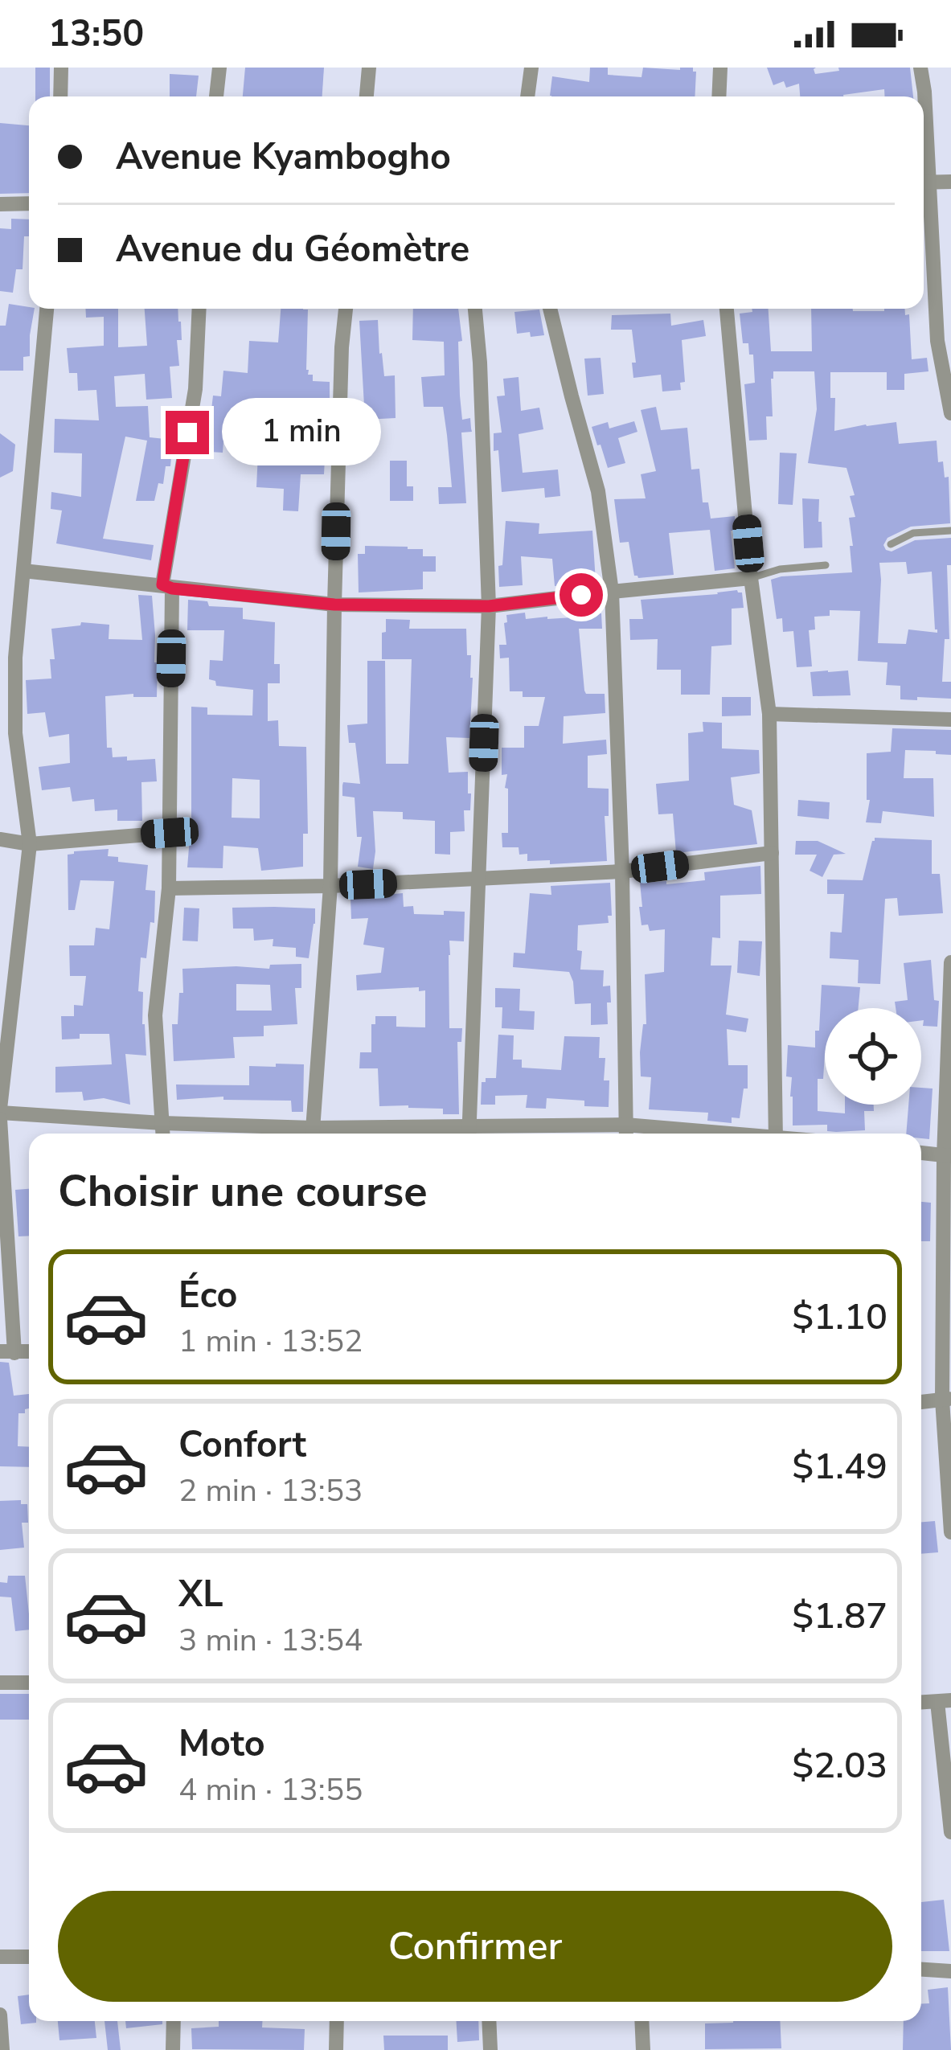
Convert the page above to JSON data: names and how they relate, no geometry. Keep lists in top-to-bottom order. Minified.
{"page":{"status":"13:50","banner":["Avenue Kyambogho","Avenue du Géomètre"],"bubble":"1 min","heading":"Choisir une course","list":[{"name":"Éco","note":"1 min · 13:52","value":"$1.10"},{"name":"Confort","note":"2 min · 13:53","value":"$1.49"},{"name":"XL","note":"3 min · 13:54","value":"$1.87"},{"name":"Moto","note":"4 min · 13:55","value":"$2.03"}],"buttons":"Confirmer"}}
